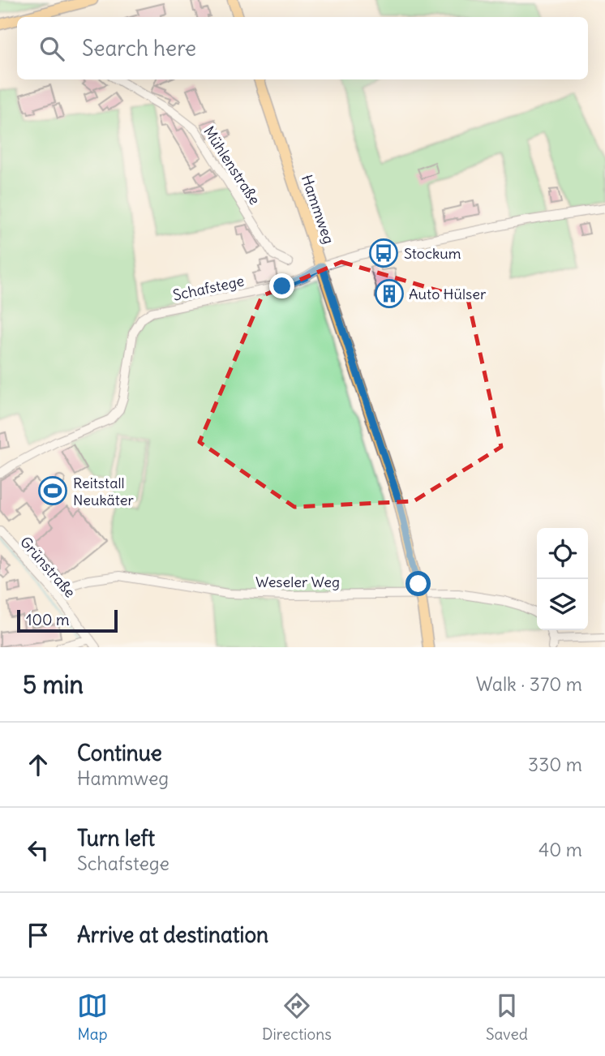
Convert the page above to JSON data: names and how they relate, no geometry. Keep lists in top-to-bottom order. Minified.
{"streets":{"main road":["Hammweg"],"street":["Mühlenstraße","Schafstege","Grünstraße","Weseler Weg"]},"crossings":[["Hammweg","Schafstege"],["Grünstraße","Weseler Weg"]],"places":{"bus stop":["Stockum"],"building":["Auto Hülser"],"sports":["Reitstall Neukäter"]},"scale_bar":"100 m","page":{"search":"Search here","scale":"100 m","heading":["5 min","Walk · 370 m"],"list":[["Continue","Hammweg","330 m"],["Turn left","Schafstege","40 m"],"Arrive at destination"],"nav":["Map","Directions","Saved"]}}
